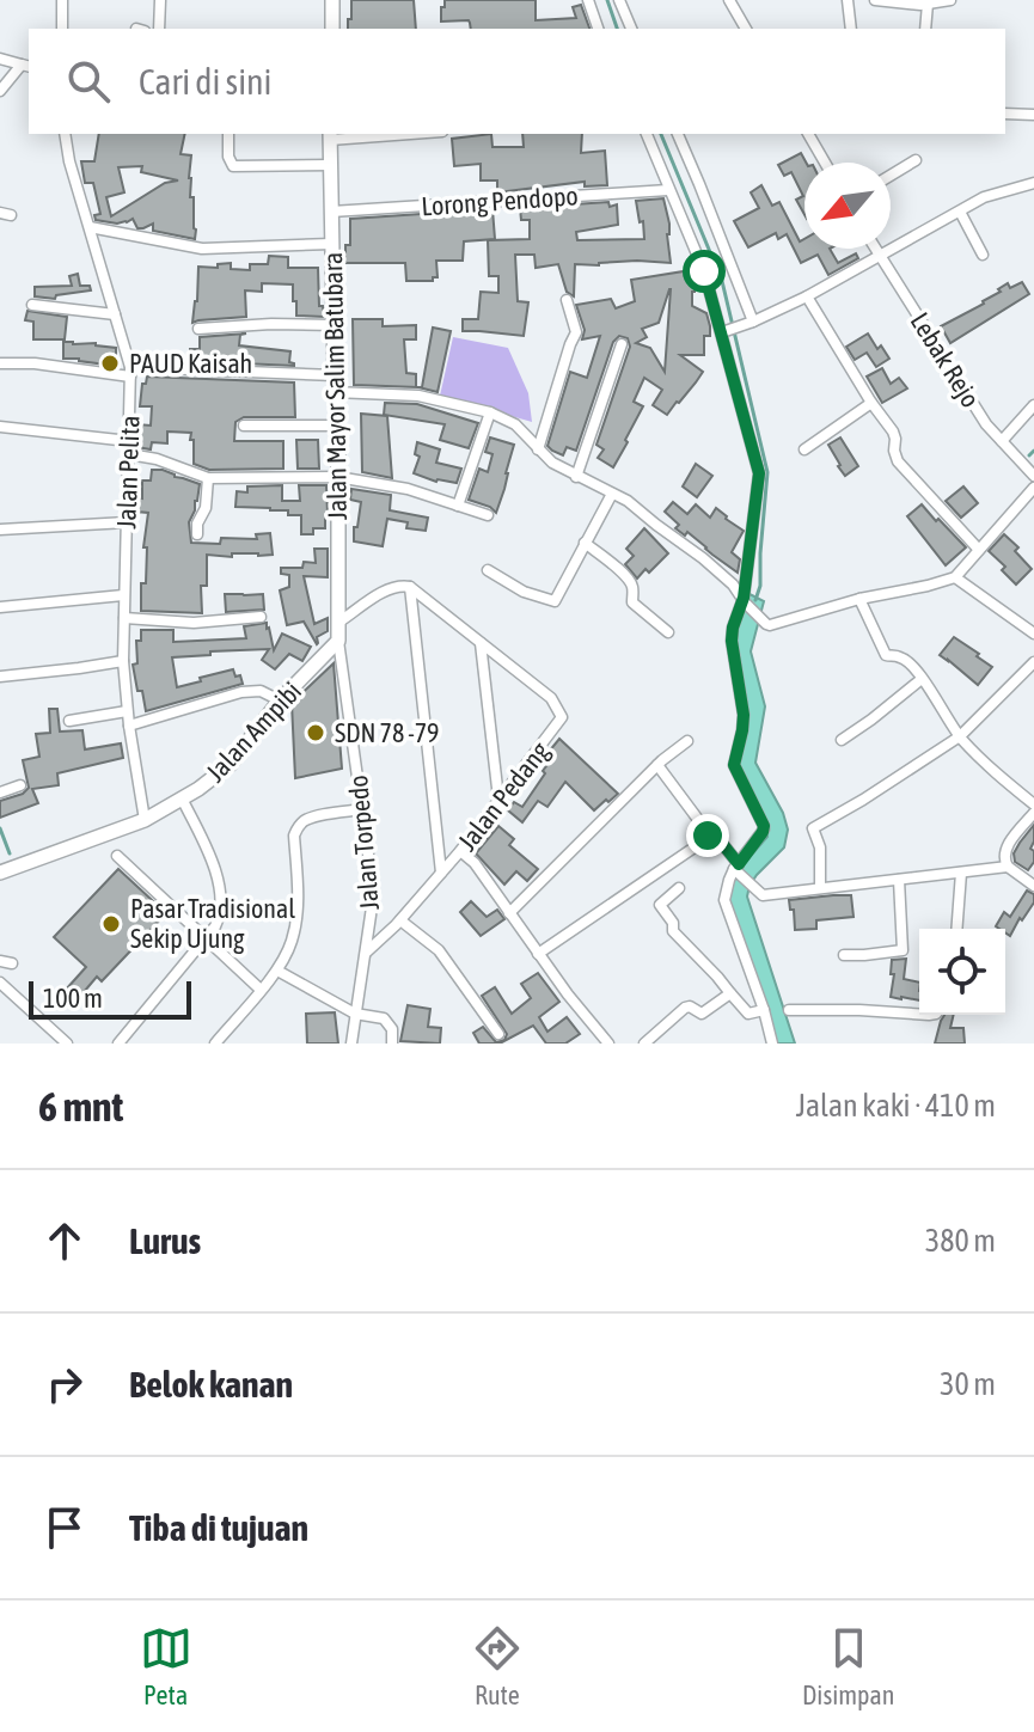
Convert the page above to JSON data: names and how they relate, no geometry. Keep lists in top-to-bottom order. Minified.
{"streets":{"street":["Lorong Pendopo","Lebak Rejo","Jalan Mayor Salim Batubara","Jalan Pelita","Jalan Ampibi","Jalan Pedang","Jalan Torpedo"]},"crossings":[["Lorong Pendopo","Jalan Mayor Salim Batubara"],["Jalan Mayor Salim Batubara","Jalan Ampibi"],["Jalan Mayor Salim Batubara","Jalan Torpedo"],["Jalan Pelita","Jalan Ampibi"],["Jalan Ampibi","Jalan Torpedo"],["Jalan Pedang","Jalan Torpedo"]],"places":["PAUD Kaisah","SDN 78 -79","Pasar Tradisional Sekip Ujung"],"scale_bar":"100 m","north":"bottom left","page":{"search":"Cari di sini","scale":"100 m","heading":["6 mnt","Jalan kaki · 410 m"],"list":[["Lurus","380 m"],["Belok kanan","30 m"],"Tiba di tujuan"],"nav":["Peta","Rute","Disimpan"]}}
